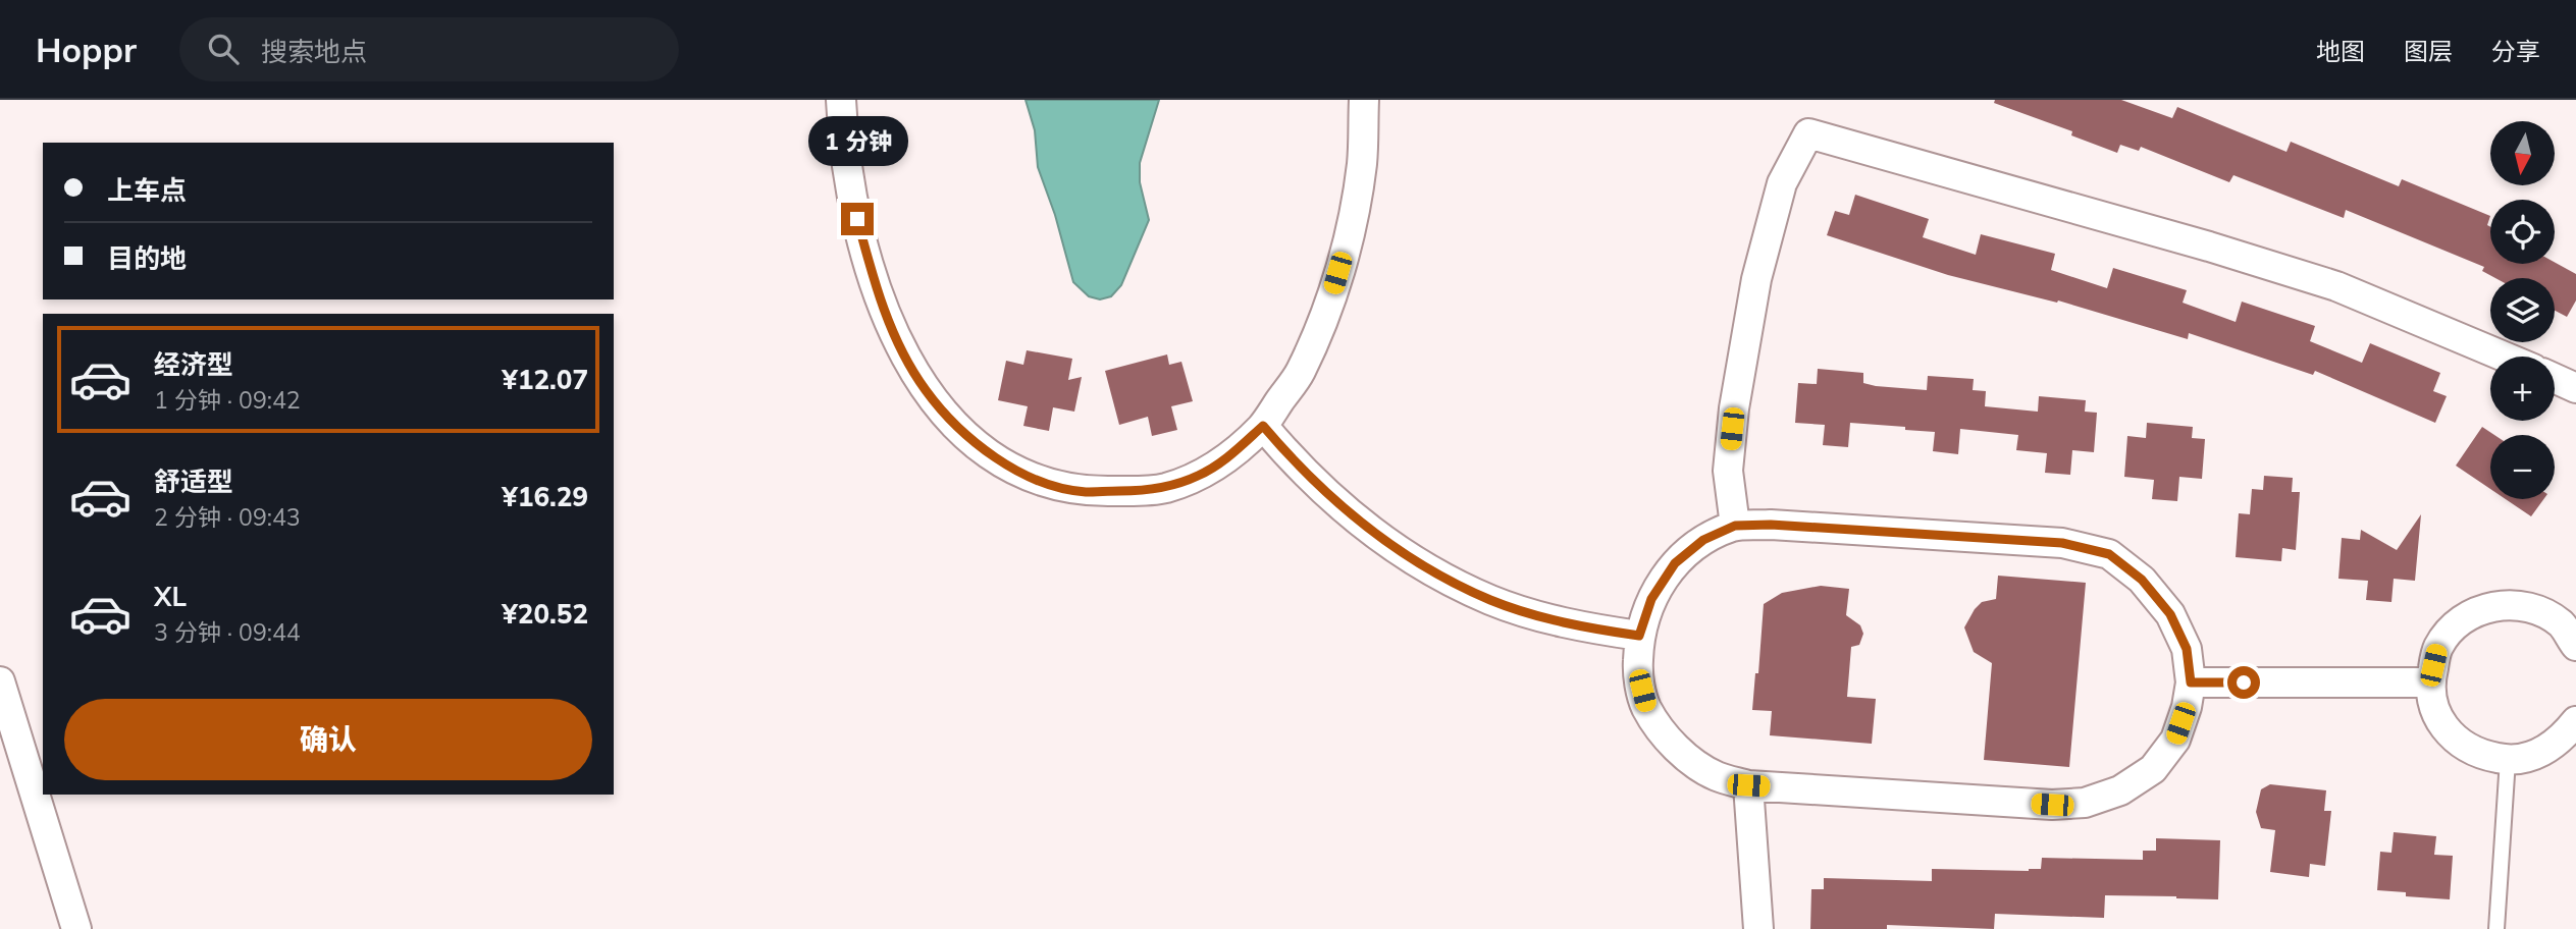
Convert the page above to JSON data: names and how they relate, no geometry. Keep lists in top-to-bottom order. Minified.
{"north":"bottom","page":{"header":"Hoppr","search":"搜索地点","nav":["地图","图层","分享"],"bubble":"1 分钟","map_buttons":["+","−"],"banner":["上车点","目的地"],"list":[{"name":"经济型","note":"1 分钟 · 09:42","value":"¥12.07"},{"name":"舒适型","note":"2 分钟 · 09:43","value":"¥16.29"},{"name":"XL","note":"3 分钟 · 09:44","value":"¥20.52"}],"buttons":"确认"}}
